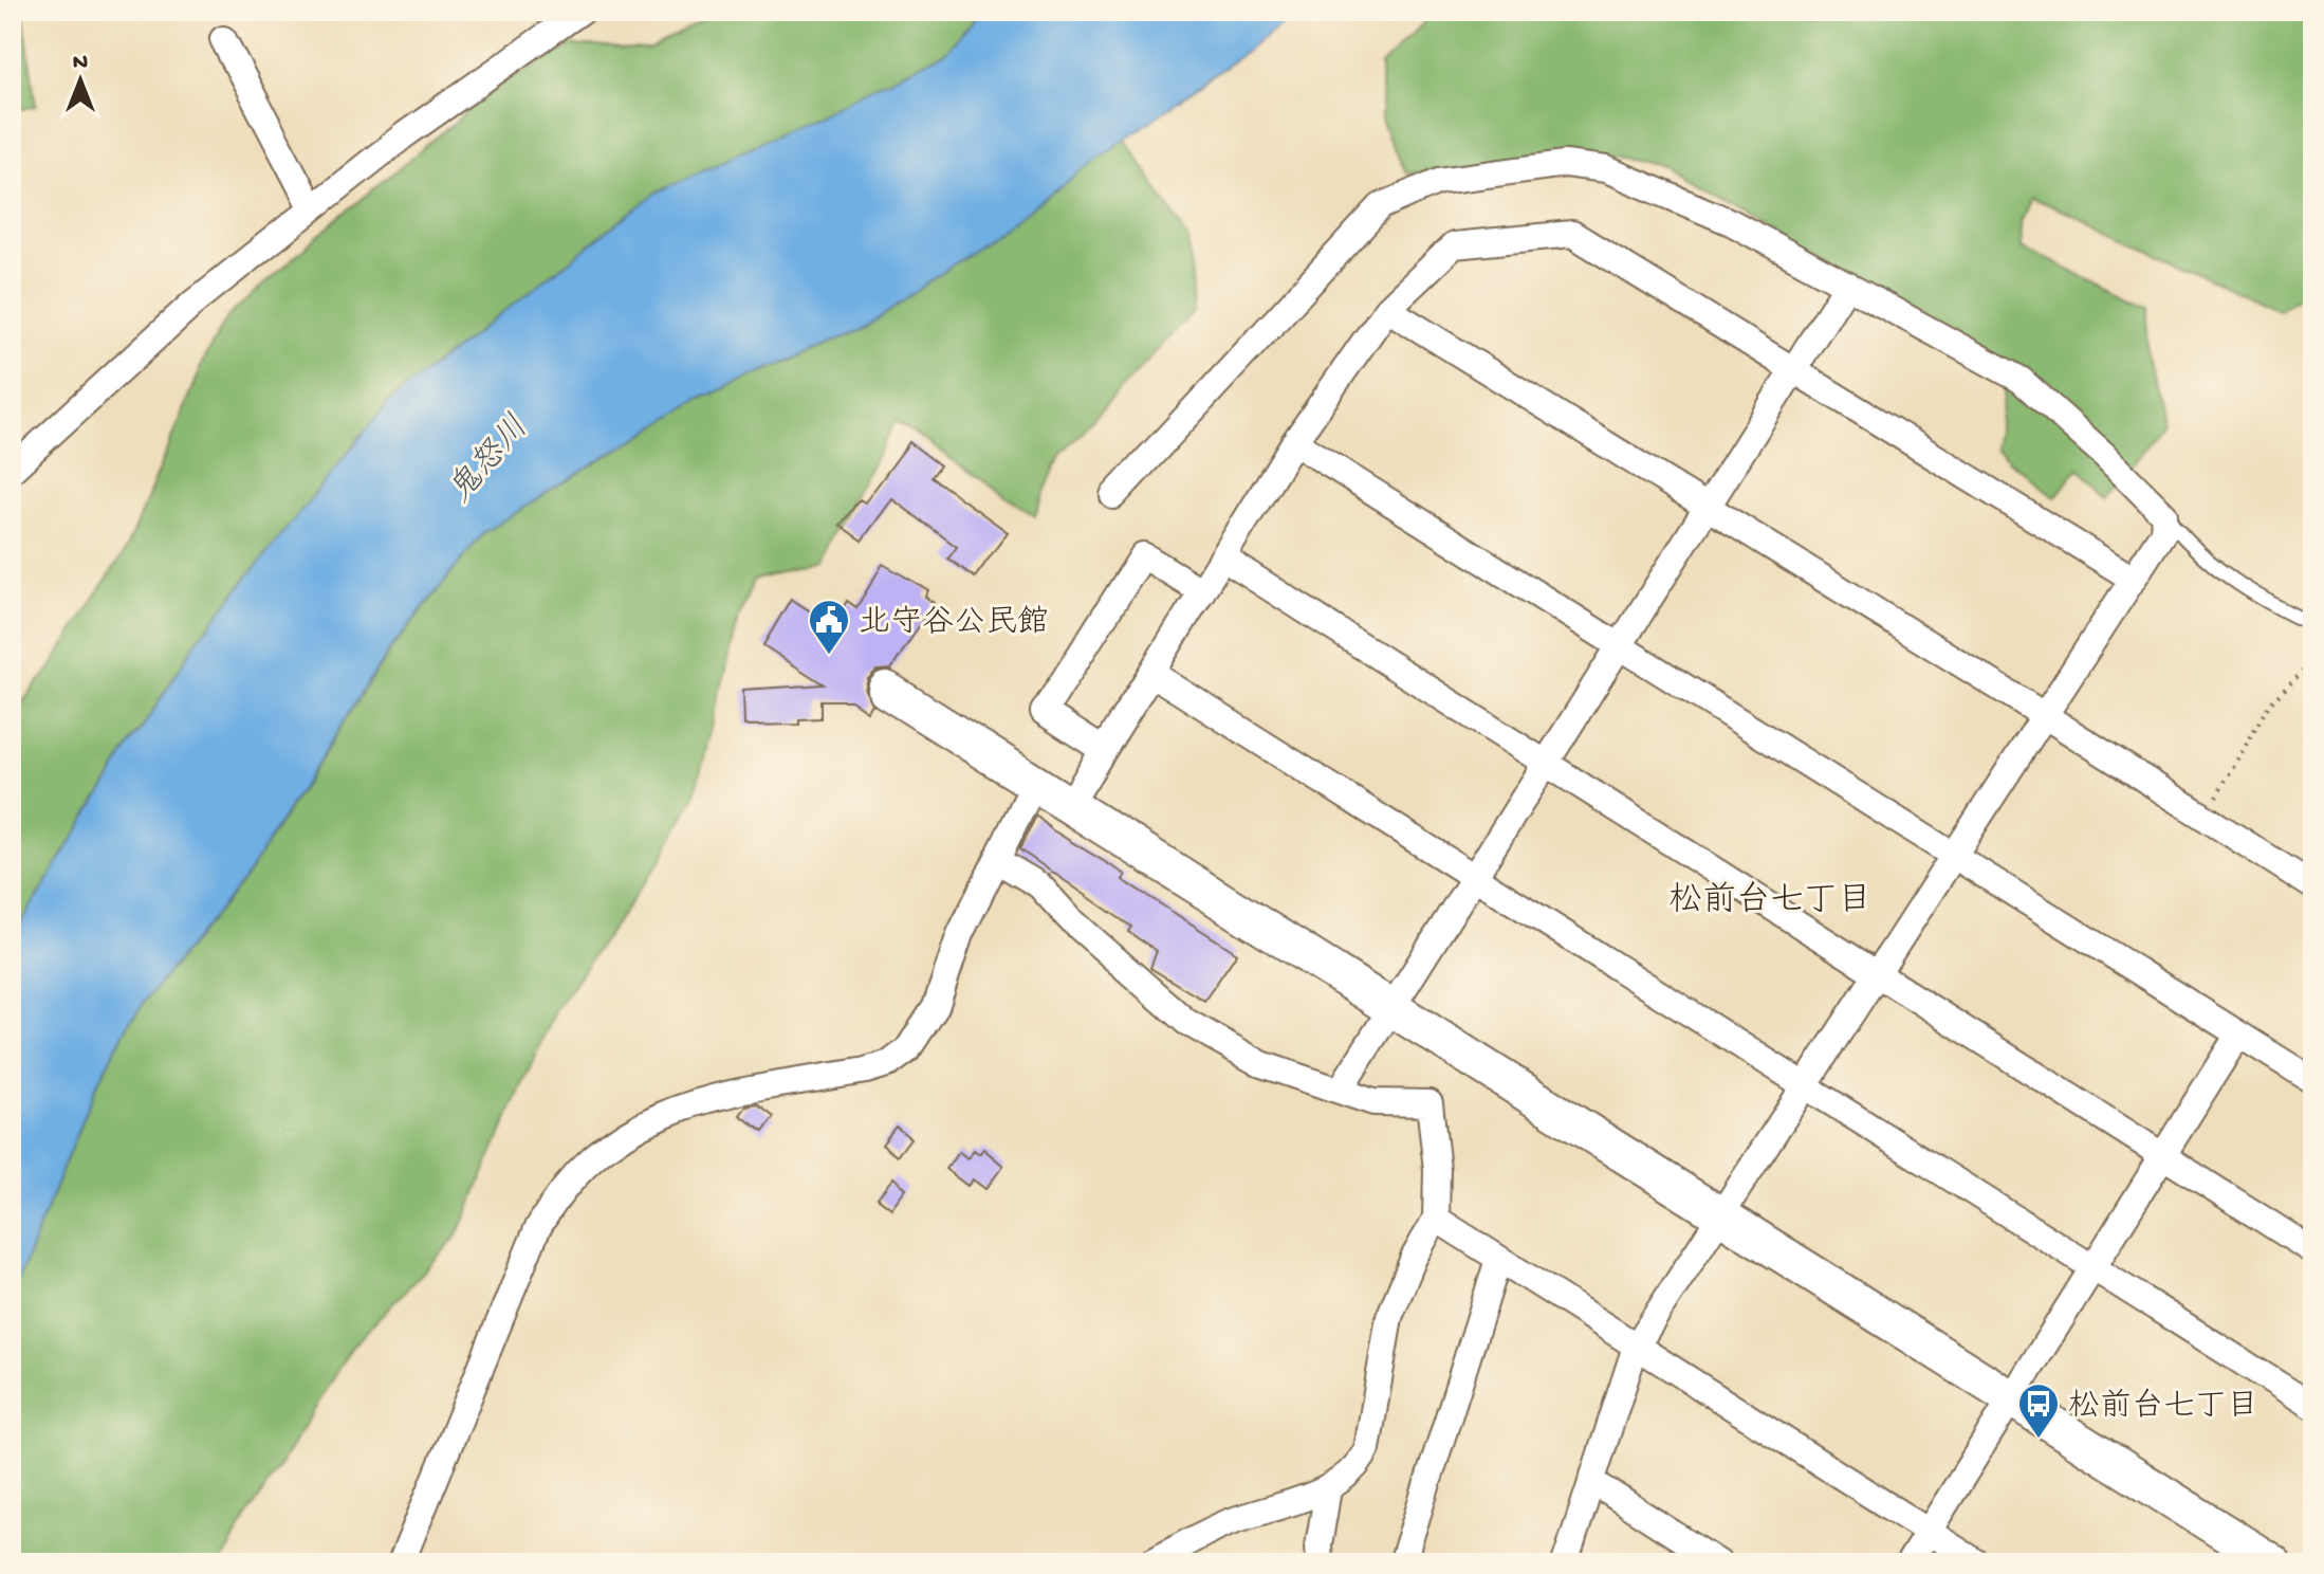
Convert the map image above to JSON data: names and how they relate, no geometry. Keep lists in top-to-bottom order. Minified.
{"districts":["松前台七丁目"],"water":["鬼怒川"],"places":{"public building":["北守谷公民館"],"bus stop":["松前台七丁目"]},"north":"top"}
